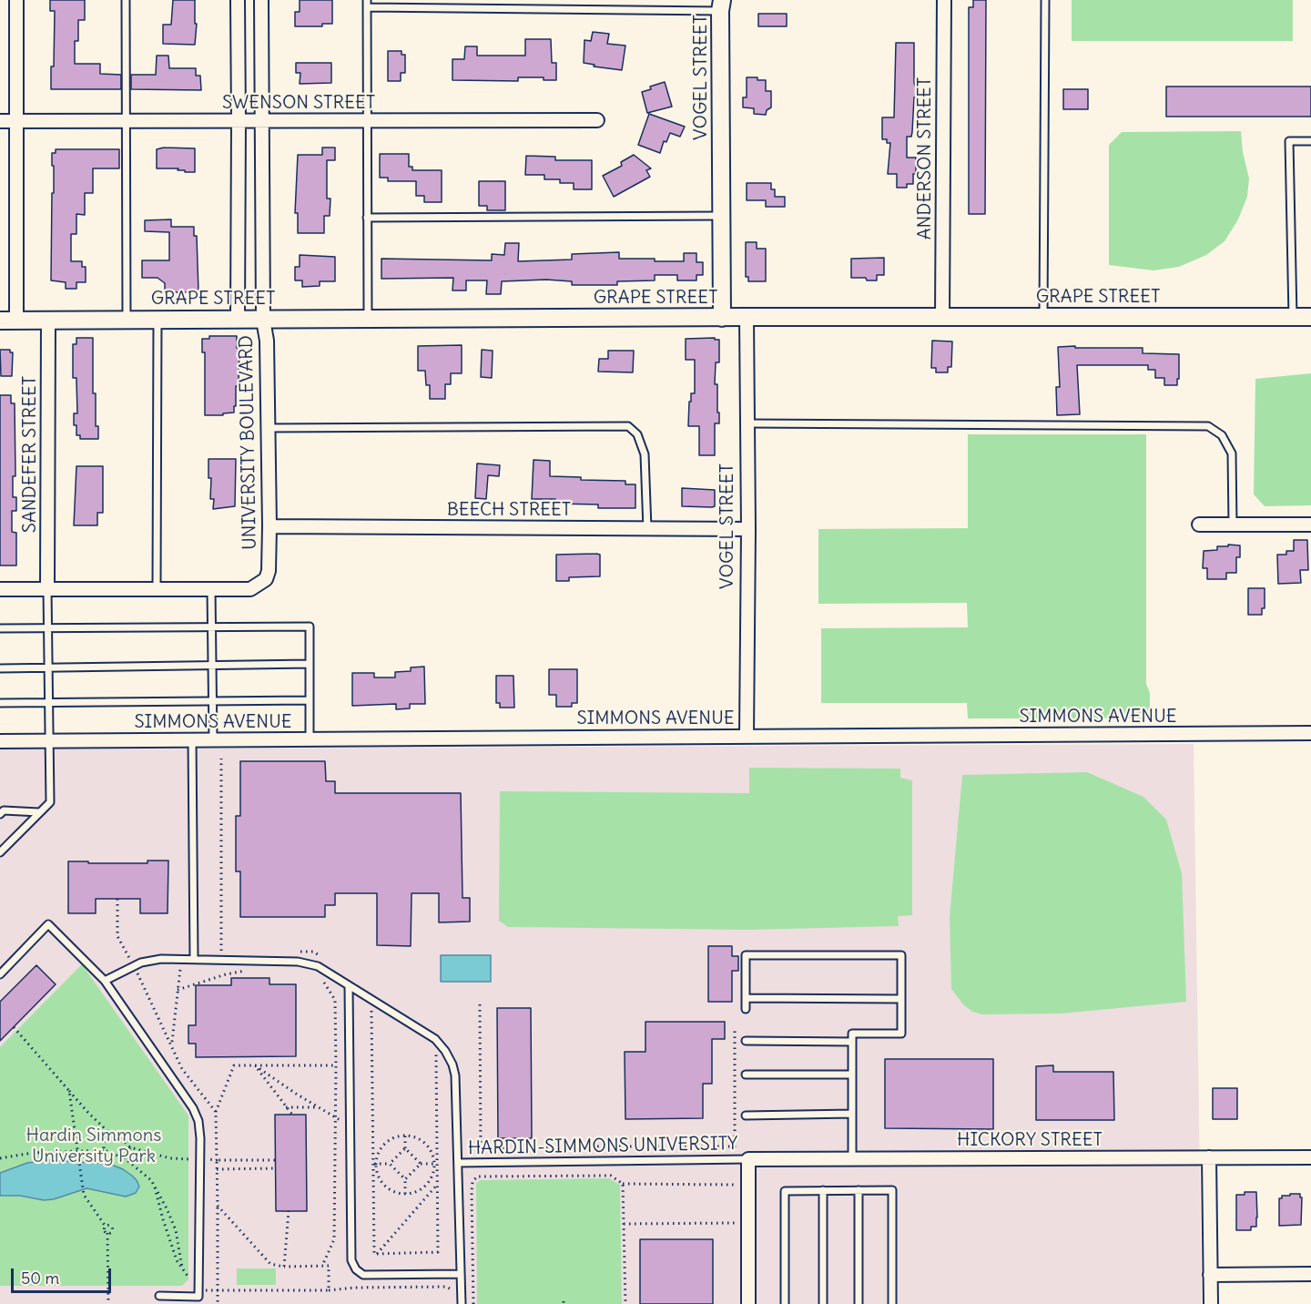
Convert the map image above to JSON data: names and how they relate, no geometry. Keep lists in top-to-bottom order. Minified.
{"streets":{"street":["VOGEL STREET","SWENSON STREET","ANDERSON STREET","GRAPE STREET","UNIVERSITY BOULEVARD","SANDEFER STREET","BEECH STREET","SIMMONS AVENUE","HICKORY STREET"],"lane":["HARDIN-SIMMONS UNIVERSITY"]},"crossings":[["VOGEL STREET","GRAPE STREET"],["VOGEL STREET","BEECH STREET"],["VOGEL STREET","SIMMONS AVENUE"],["SWENSON STREET","UNIVERSITY BOULEVARD"],["ANDERSON STREET","GRAPE STREET"],["GRAPE STREET","UNIVERSITY BOULEVARD"],["GRAPE STREET","SANDEFER STREET"],["UNIVERSITY BOULEVARD","BEECH STREET"],["HICKORY STREET","HARDIN-SIMMONS UNIVERSITY"]],"parks":["Hardin Simmons University Park"],"scale_bar":"50 m"}
